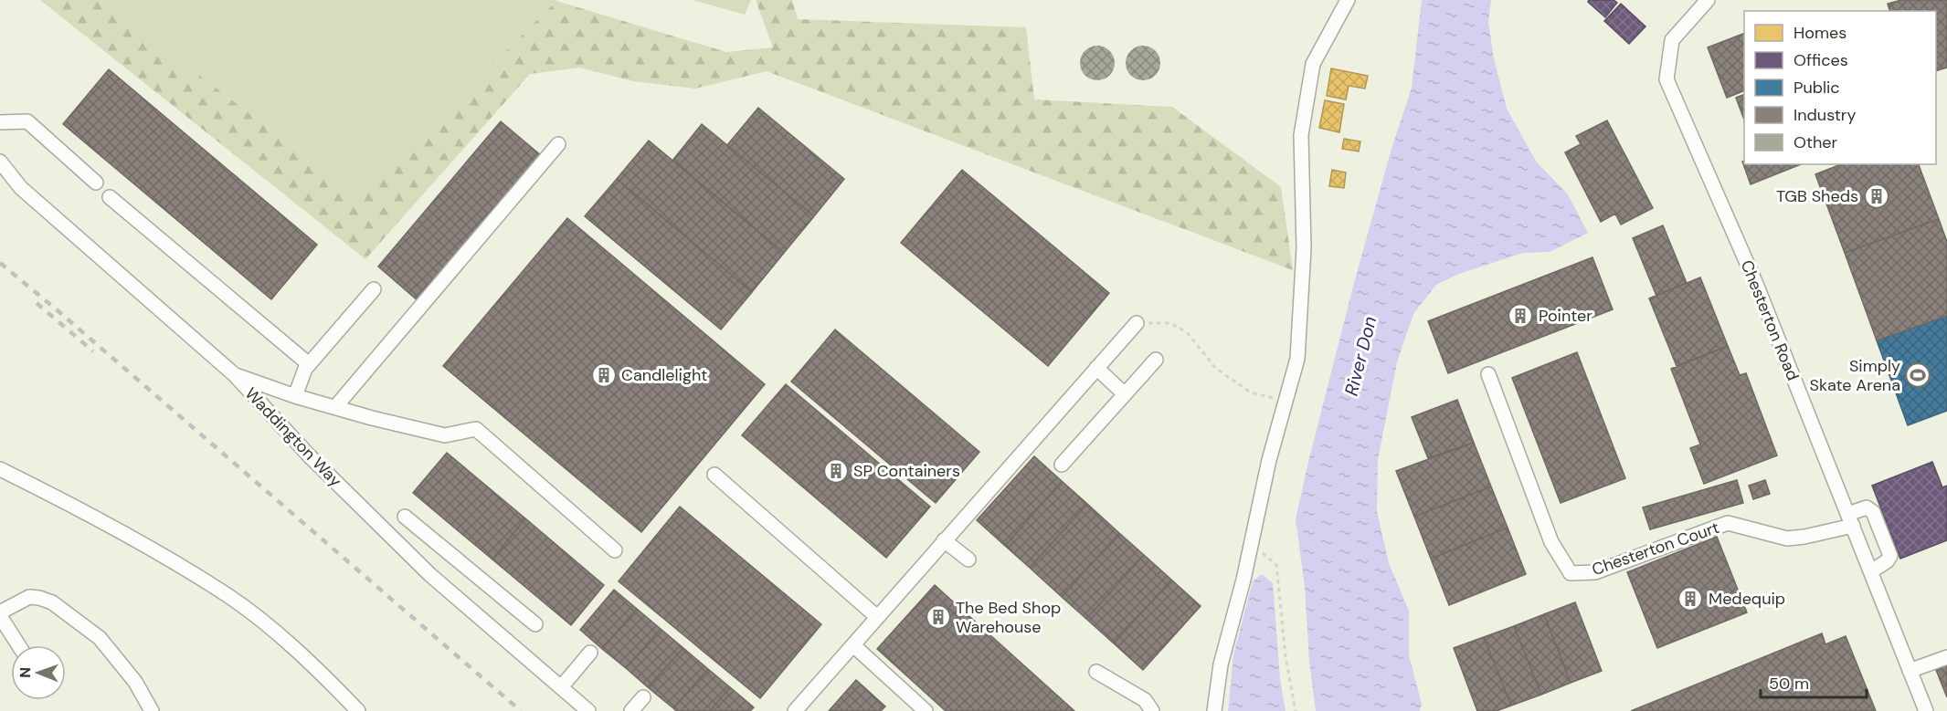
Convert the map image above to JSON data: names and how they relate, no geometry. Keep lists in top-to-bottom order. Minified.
{"streets":{"street":["Chesterton Road","Waddington Way","Chesterton Court"]},"crossings":[["Chesterton Road","Chesterton Court"]],"water":["River Don"],"places":{"building":["TGB Sheds","Pointer","Candlelight","SP Containers","Medequip","The Bed Shop Warehouse"],"sports":["Simply Skate Arena"]},"legend":["Homes","Offices","Public","Industry","Other"],"scale_bar":"50 m","north":"left"}
